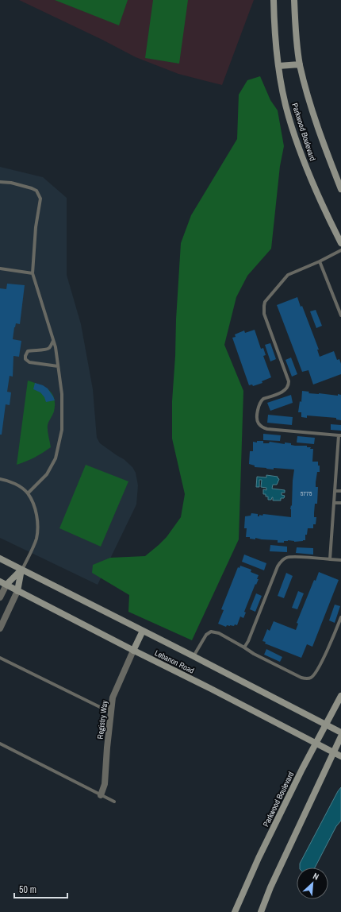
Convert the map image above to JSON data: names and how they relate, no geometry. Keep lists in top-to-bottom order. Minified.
{"streets":{"main road":["Parkwood Boulevard","Lebanon Road"],"street":["Registry Way"]},"crossings":[["Parkwood Boulevard","Lebanon Road"],["Lebanon Road","Registry Way"]],"house_numbers":["5775"],"scale_bar":"50 m","north":"top right"}
